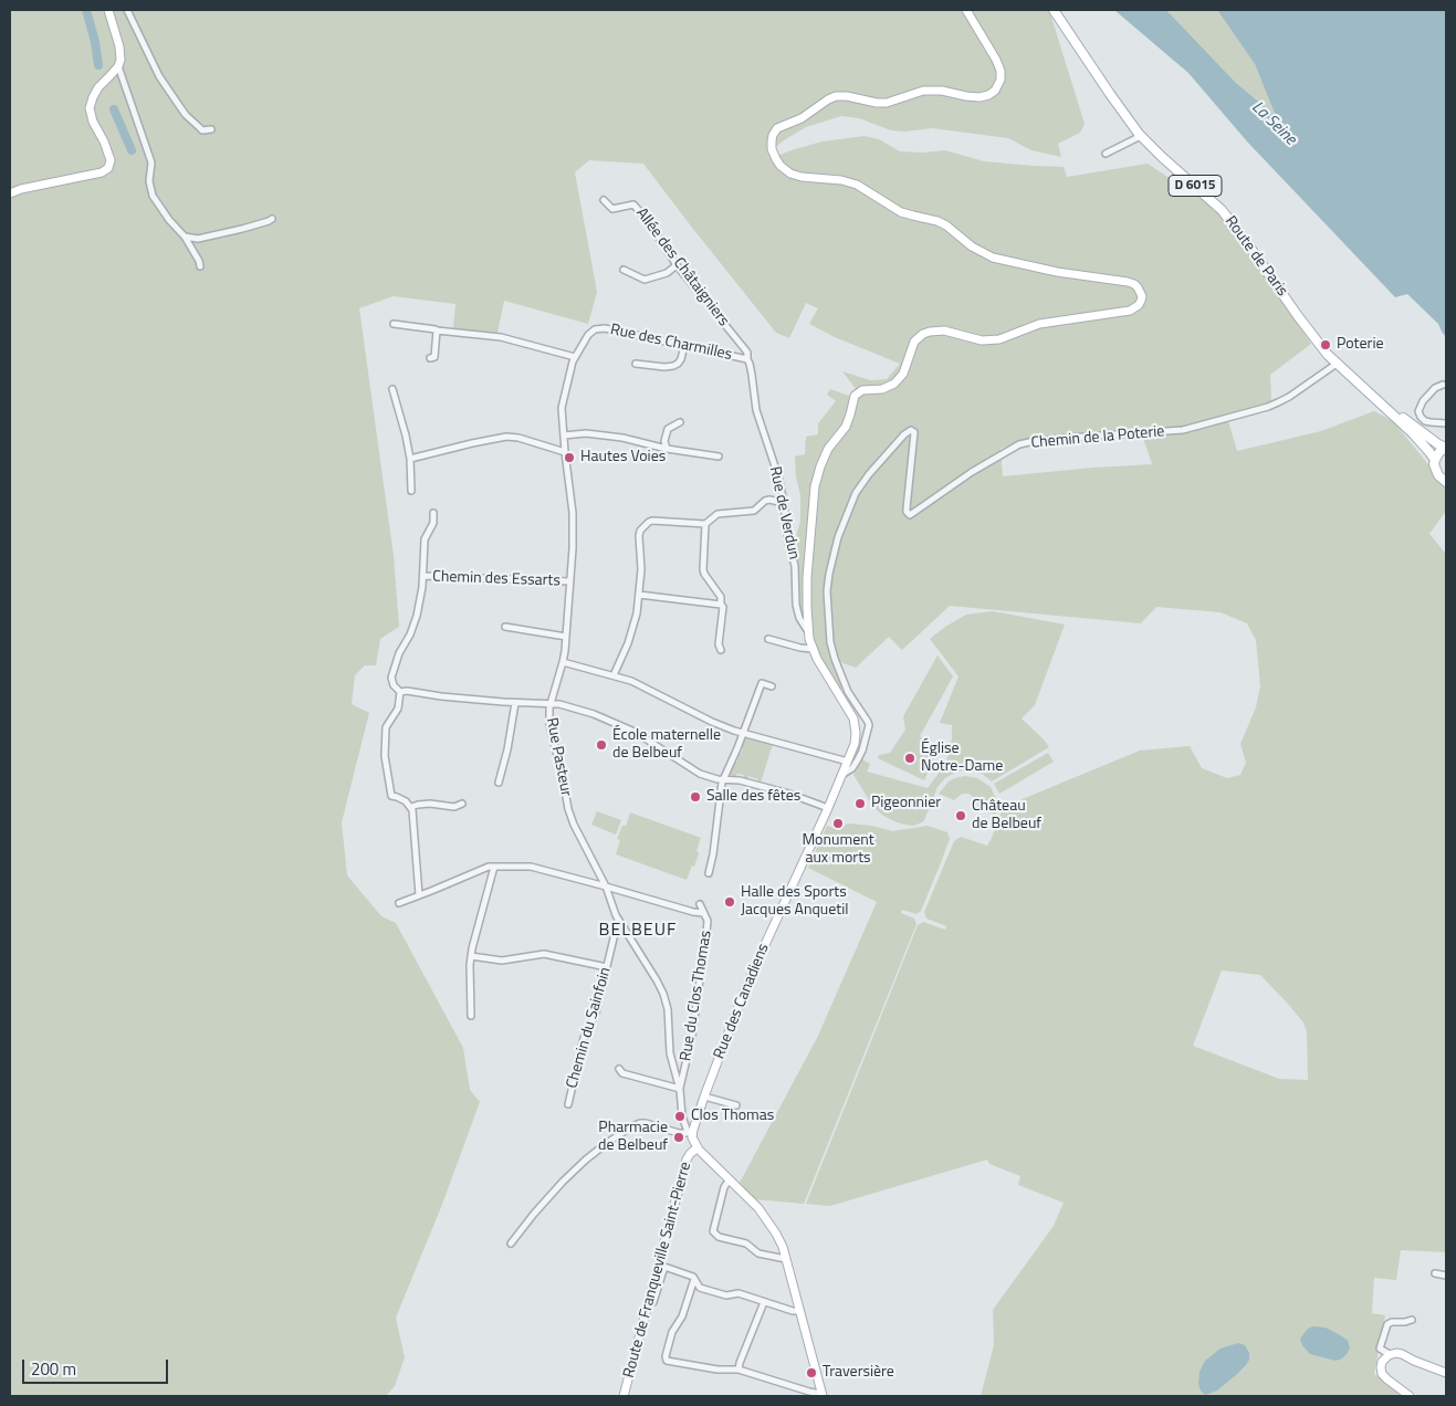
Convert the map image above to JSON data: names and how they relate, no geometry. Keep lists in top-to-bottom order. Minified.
{"streets":{"main road":["D 6015","Route de Paris","Rue des Canadiens","Route de Franqueville Saint-Pierre"],"street":["Allée des Châtaigniers","Rue des Charmilles","Chemin de la Poterie","Rue de Verdun","Chemin des Essarts","Rue Pasteur","Rue du Clos Thomas","Chemin du Sainfoin"]},"crossings":[["D 6015","Route de Paris"],["Route de Paris","Chemin de la Poterie"],["Allée des Châtaigniers","Rue des Charmilles"],["Allée des Châtaigniers","Rue de Verdun"],["Rue des Charmilles","Rue de Verdun"],["Rue des Charmilles","Rue Pasteur"],["Chemin de la Poterie","Rue des Canadiens"],["Rue de Verdun","Rue des Canadiens"],["Chemin des Essarts","Rue Pasteur"],["Rue Pasteur","Rue du Clos Thomas"],["Rue Pasteur","Rue des Canadiens"],["Rue Pasteur","Chemin du Sainfoin"]],"districts":["BELBEUF"],"water":["La Seine"],"places":["Poterie","Hautes Voies","École maternelle de Belbeuf","Église Notre-Dame","Salle des fêtes","Pigeonnier","Château de Belbeuf","Monument aux morts","Halle des Sports Jacques Anquetil","Clos Thomas","Pharmacie de Belbeuf","Traversière"],"scale_bar":"200 m"}
